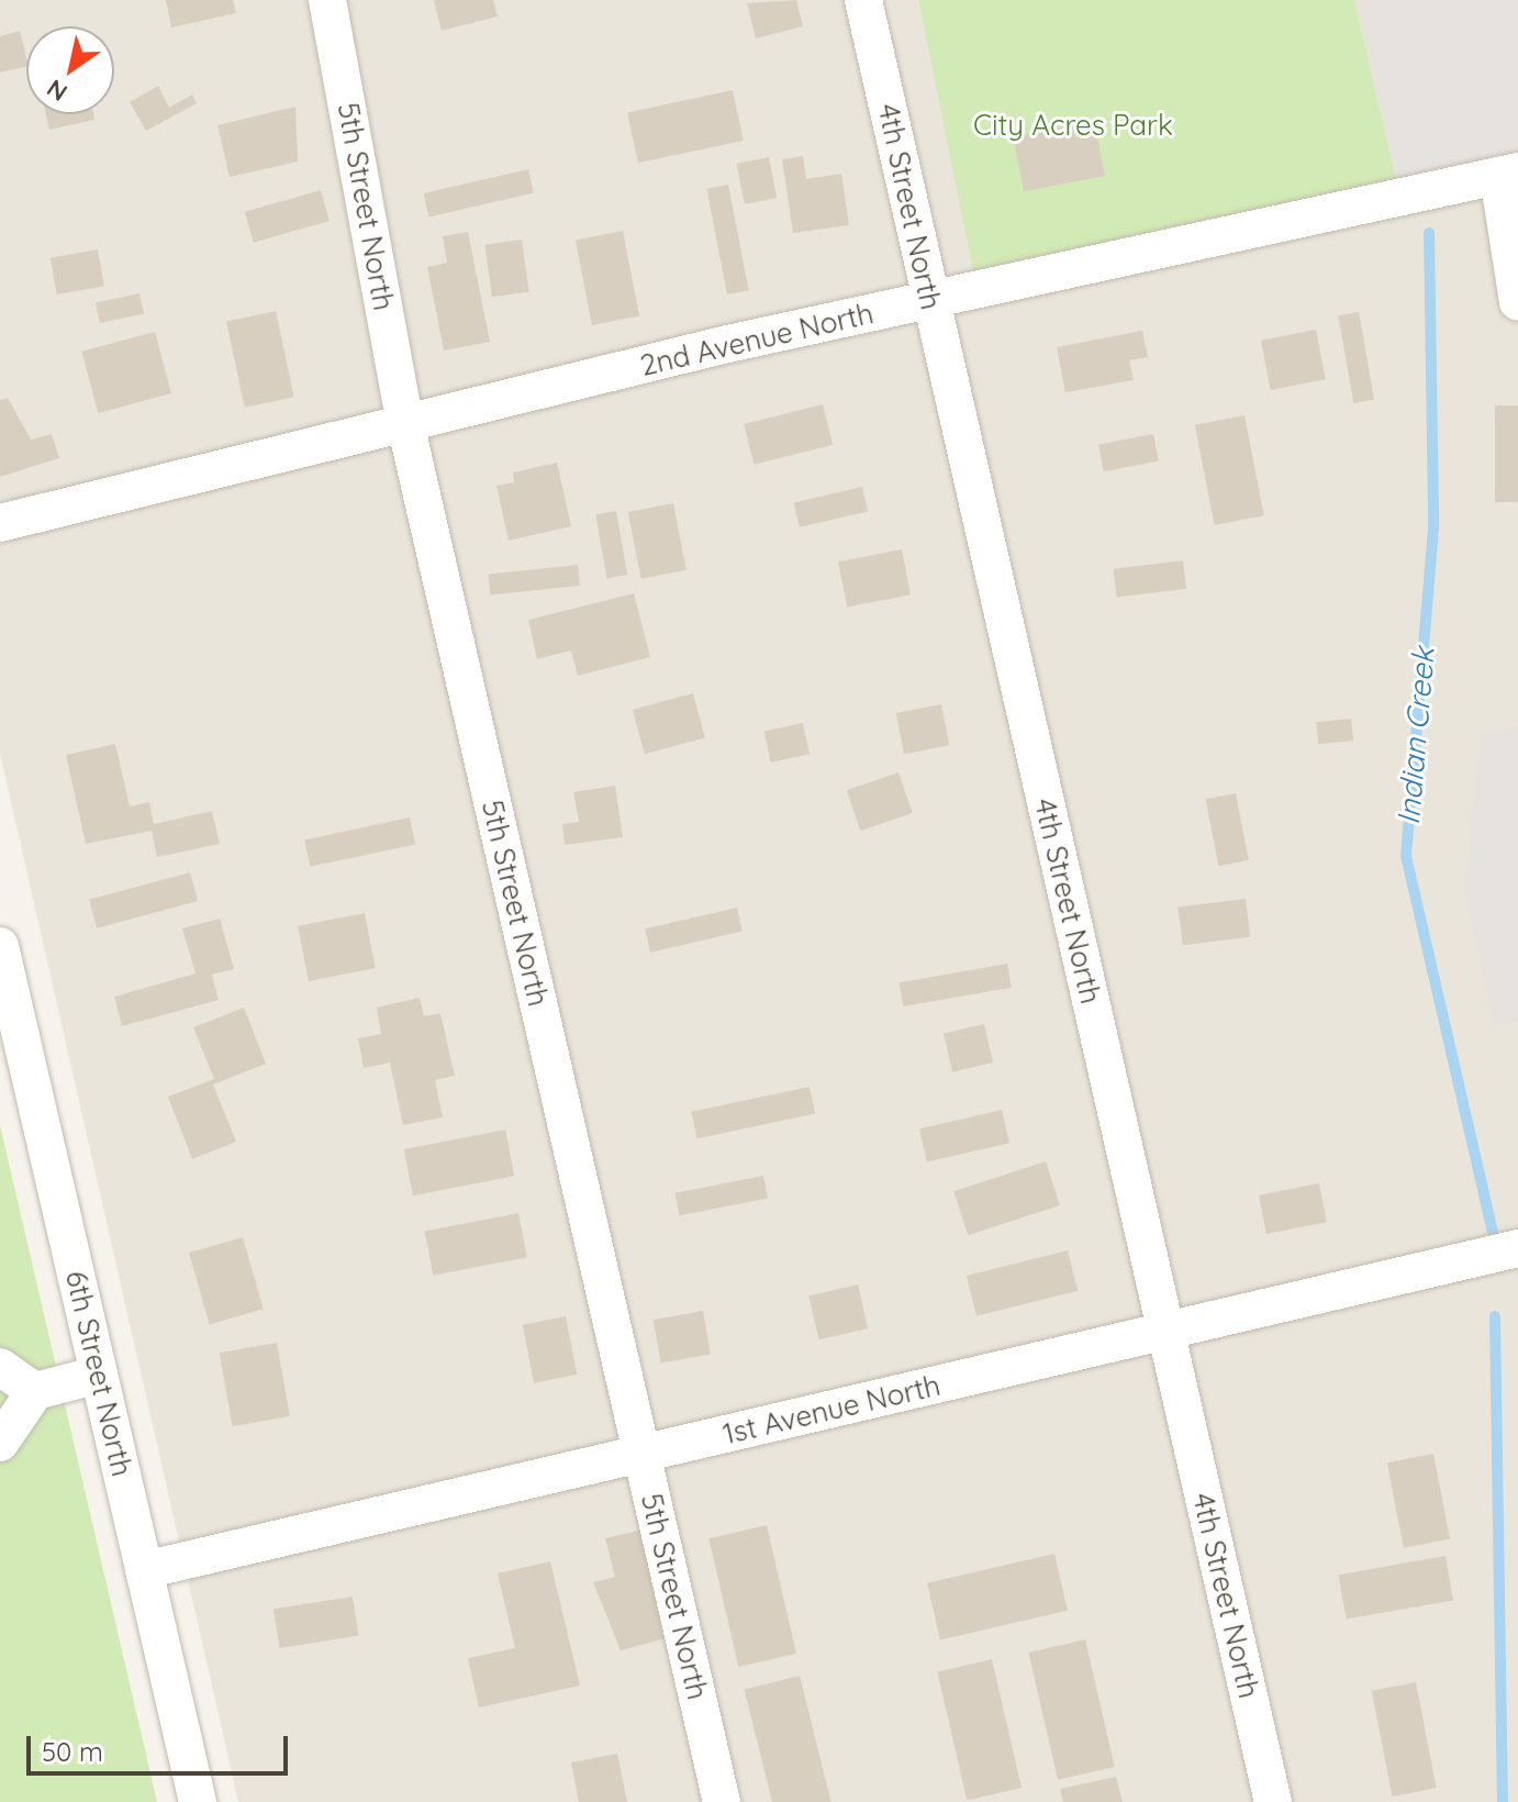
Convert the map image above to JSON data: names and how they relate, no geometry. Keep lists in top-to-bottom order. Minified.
{"streets":{"street":["5th Street North","4th Street North","2nd Avenue North","6th Street North","1st Avenue North"]},"crossings":[["5th Street North","2nd Avenue North"],["5th Street North","1st Avenue North"],["4th Street North","2nd Avenue North"],["4th Street North","1st Avenue North"],["6th Street North","1st Avenue North"]],"water":["Indian Creek"],"parks":["City Acres Park"],"scale_bar":"50 m","north":"bottom left"}
